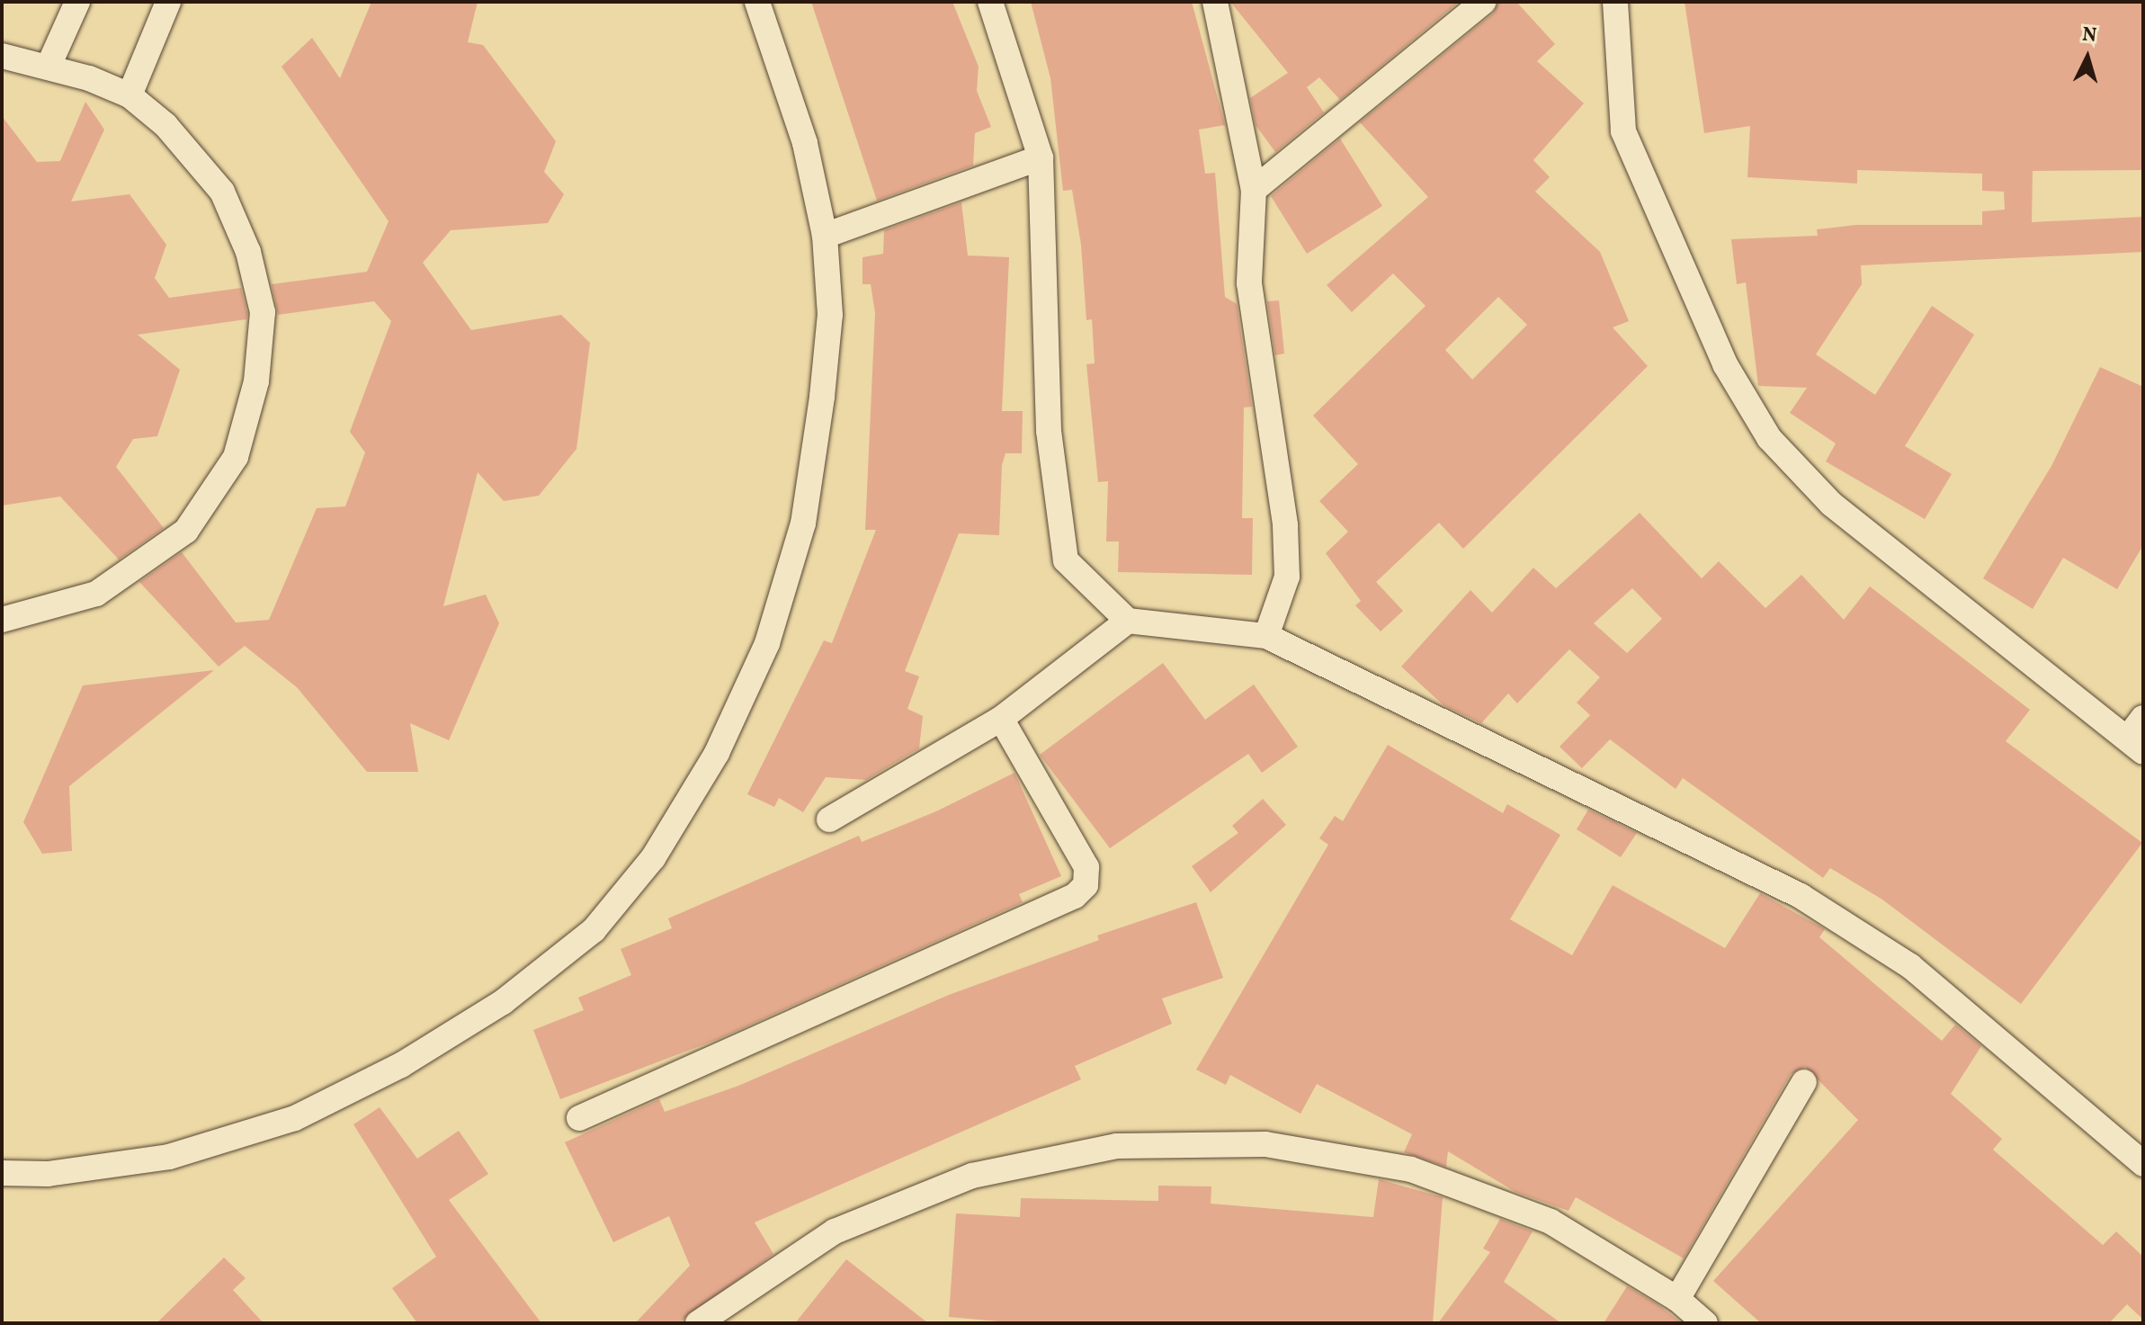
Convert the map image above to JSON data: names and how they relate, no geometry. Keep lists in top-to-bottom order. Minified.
{"north":"top"}
